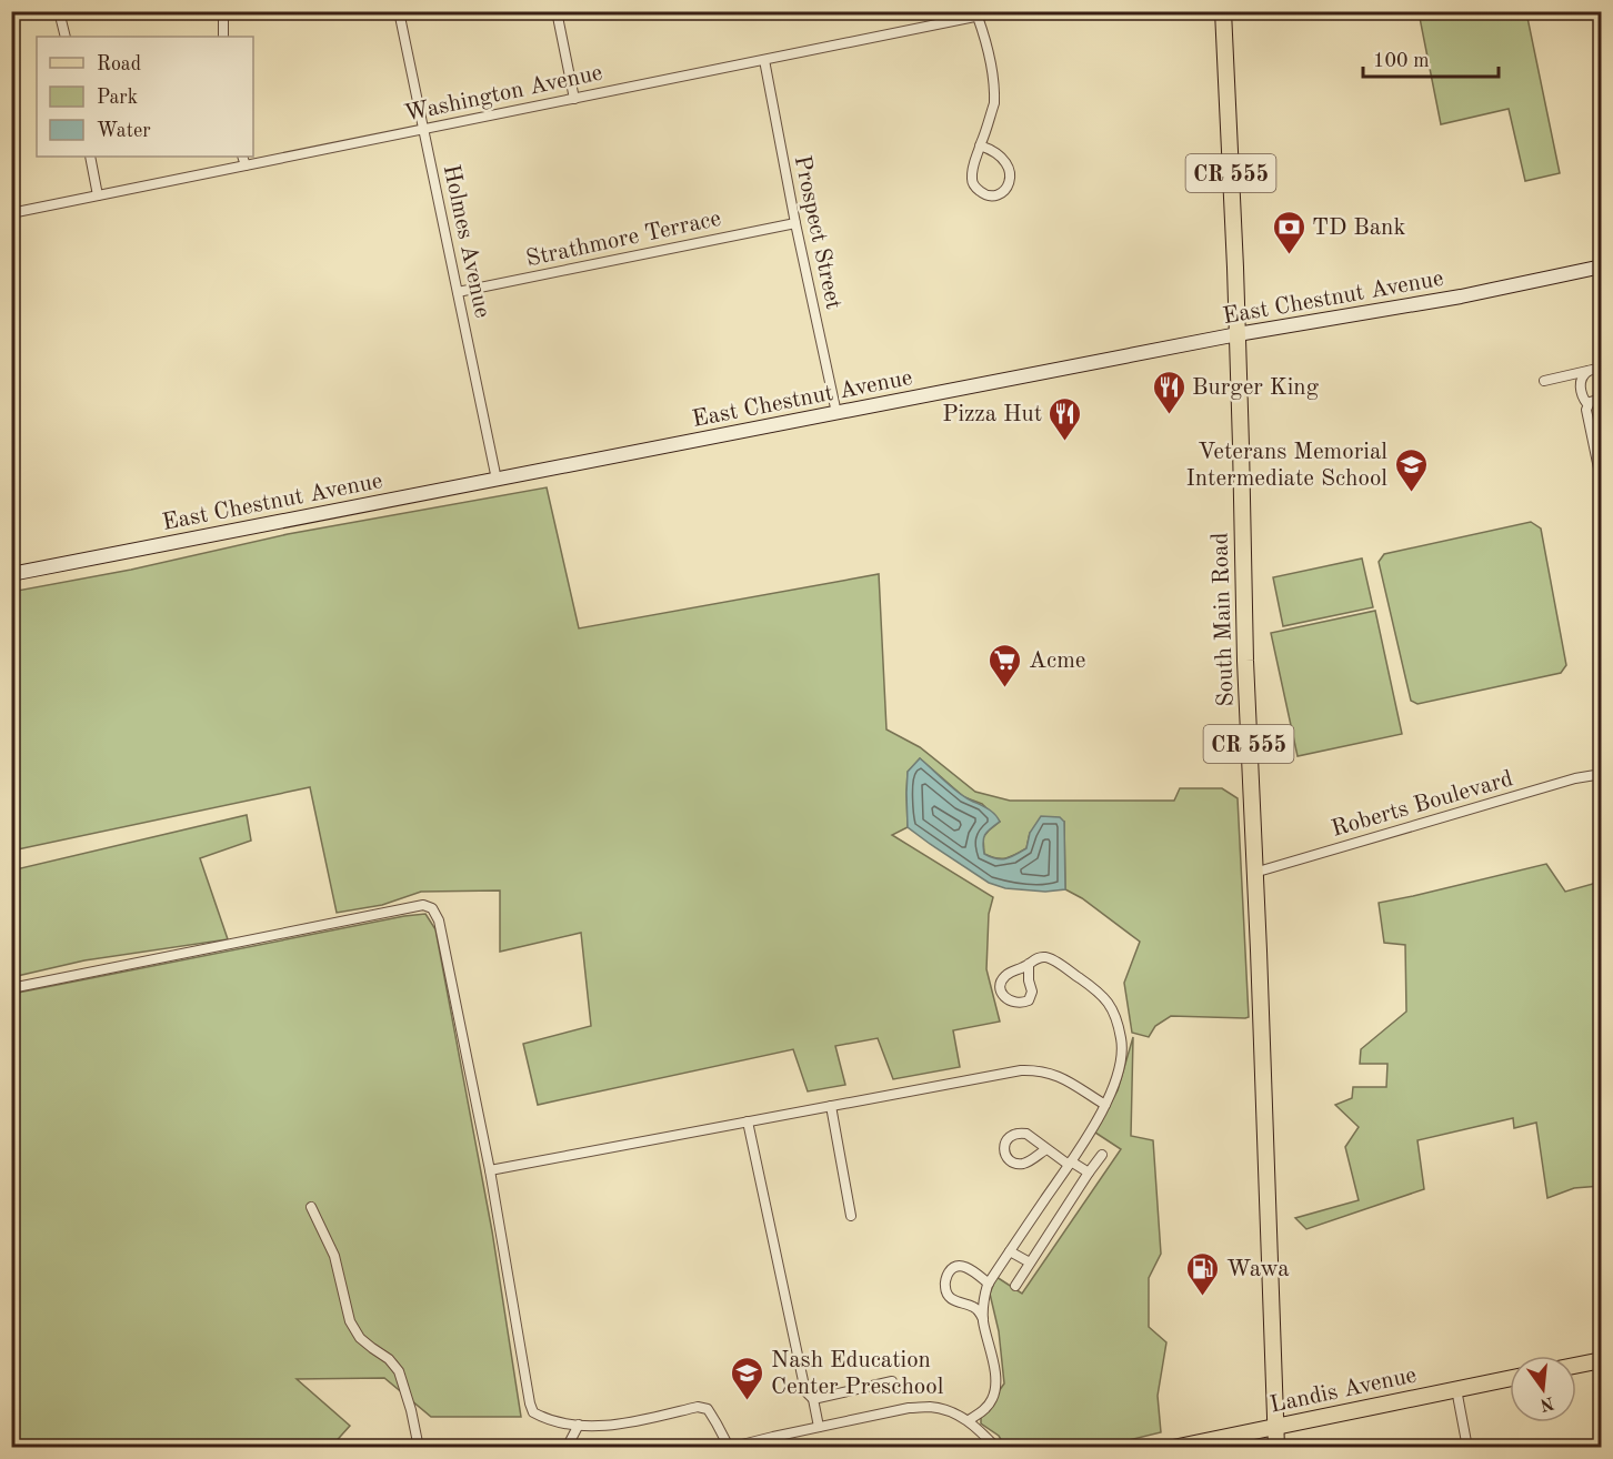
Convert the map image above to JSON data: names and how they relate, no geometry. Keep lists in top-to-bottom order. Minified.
{"streets":{"main road":["CR 555","South Main Road","Landis Avenue"],"street":["Washington Avenue","Prospect Street","Strathmore Terrace","Holmes Avenue","East Chestnut Avenue","Roberts Boulevard"]},"crossings":[["Washington Avenue","Prospect Street"],["Washington Avenue","Holmes Avenue"],["Prospect Street","Strathmore Terrace"],["Prospect Street","East Chestnut Avenue"],["Strathmore Terrace","Holmes Avenue"],["Holmes Avenue","East Chestnut Avenue"],["East Chestnut Avenue","South Main Road"],["South Main Road","Roberts Boulevard"],["South Main Road","Landis Avenue"]],"places":{"bank":["TD Bank"],"restaurant":["Burger King","Pizza Hut"],"school or university":["Veterans Memorial Intermediate School","Nash Education Center Preschool"],"supermarket":["Acme"],"fuel station":["Wawa"]},"legend":["Road","Park","Water"],"scale_bar":"100 m","north":"bottom"}
